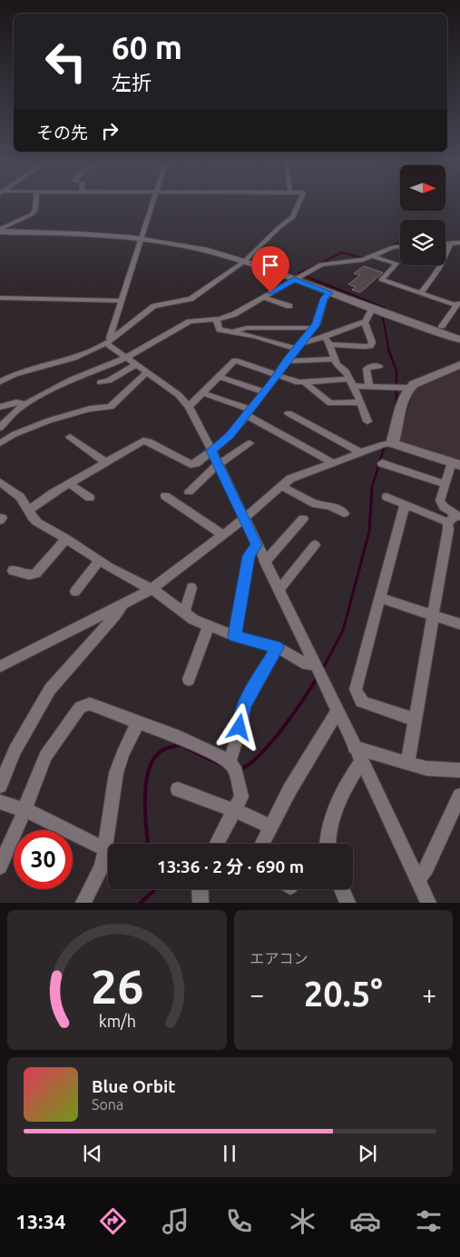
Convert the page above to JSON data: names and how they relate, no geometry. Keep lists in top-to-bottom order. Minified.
{"north":"right","page":{"turn":["60 m","左折"],"then":"その先","limit":"30","trip":"13:36 · 2 分 · 690 m","tile":"エアコン","heat":["−","20.5°","+"],"song":["Blue Orbit","Sona"],"tabs":"13:34","gauge":["26","km/h"]}}
